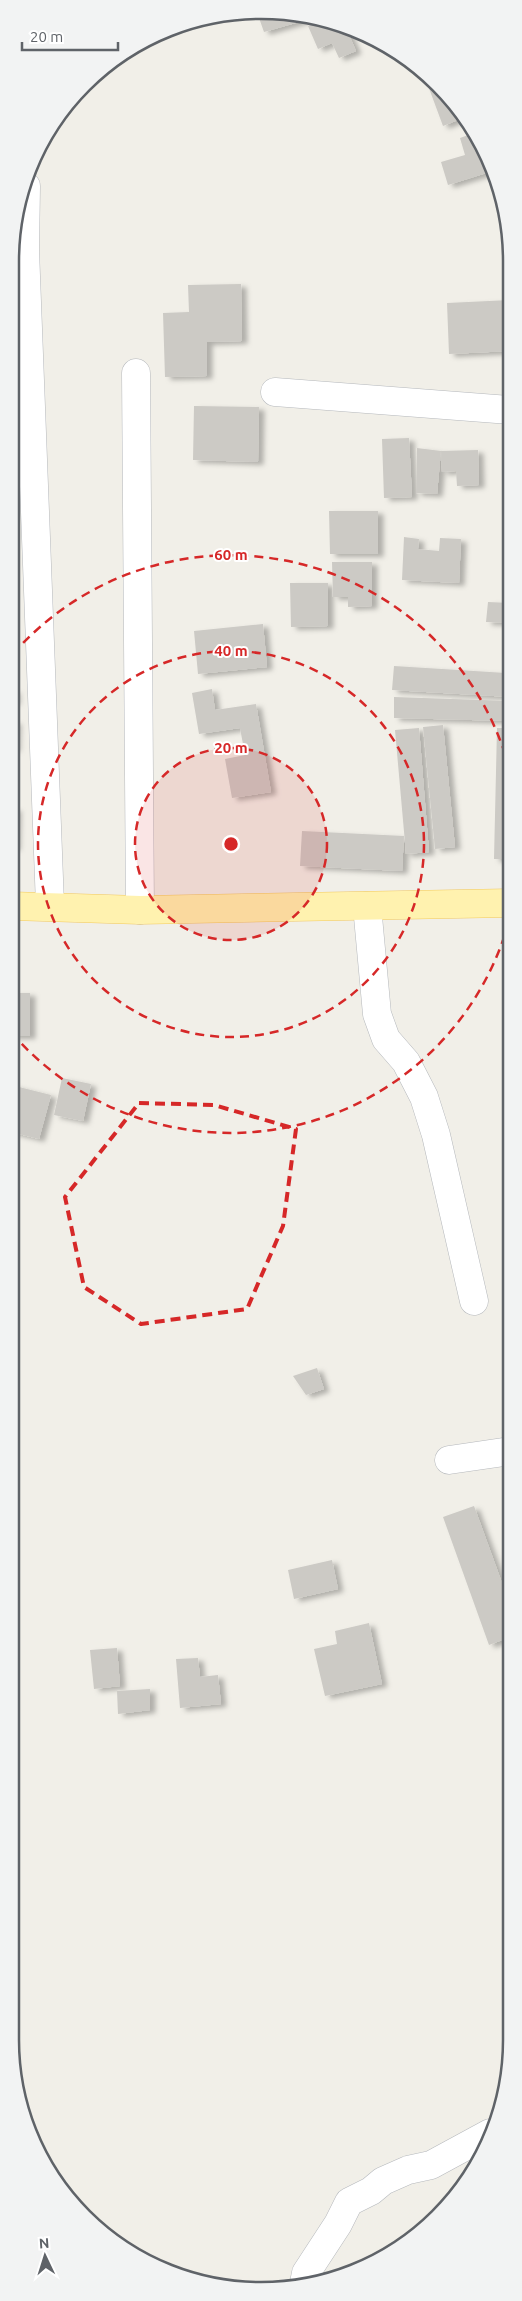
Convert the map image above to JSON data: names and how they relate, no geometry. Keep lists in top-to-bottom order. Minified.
{"scale_bar":"20 m","north":"top","rings":["60 m","40 m","20 m"]}
